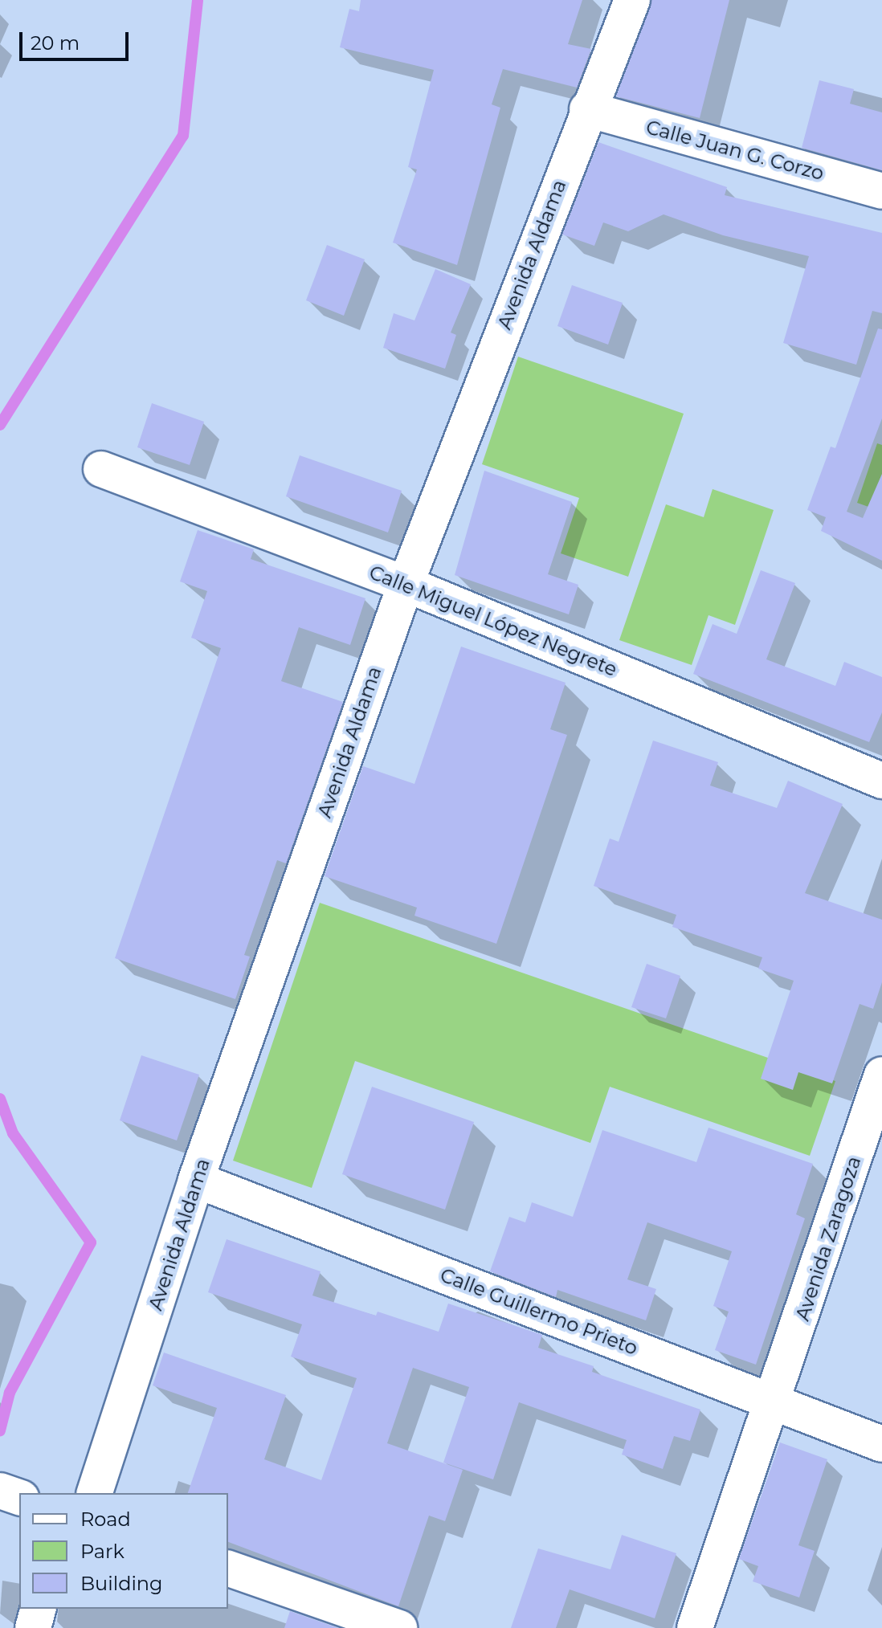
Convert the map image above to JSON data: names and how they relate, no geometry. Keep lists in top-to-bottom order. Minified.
{"streets":{"street":["Calle Juan G. Corzo","Avenida Aldama","Calle Miguel López Negrete","Avenida Zaragoza","Calle Guillermo Prieto"]},"crossings":[["Calle Juan G. Corzo","Avenida Aldama"],["Avenida Aldama","Calle Miguel López Negrete"],["Avenida Aldama","Calle Guillermo Prieto"],["Avenida Zaragoza","Calle Guillermo Prieto"]],"legend":["Road","Park","Building"],"scale_bar":"20 m"}
